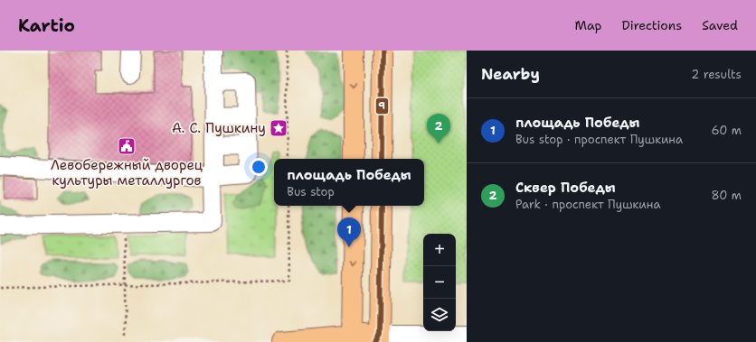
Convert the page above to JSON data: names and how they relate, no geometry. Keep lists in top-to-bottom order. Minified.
{"places":{"place":["А. С. Пушкину"],"public building":["Левобережный дворец культуры металлургов"]},"lines":["transit line 9"],"page":{"header":"Kartio","nav":["Map","Directions","Saved"],"heading":["Nearby","2 results"],"list":[{"mark":"1","name":"площадь Победы","note":"Bus stop · проспект Пушкина","value":"60 m"},{"mark":"2","name":"Сквер Победы","note":"Park · проспект Пушкина","value":"80 m"}],"pins":["2","1"],"popup":["площадь Победы","Bus stop"],"map_buttons":["+","−"]}}
